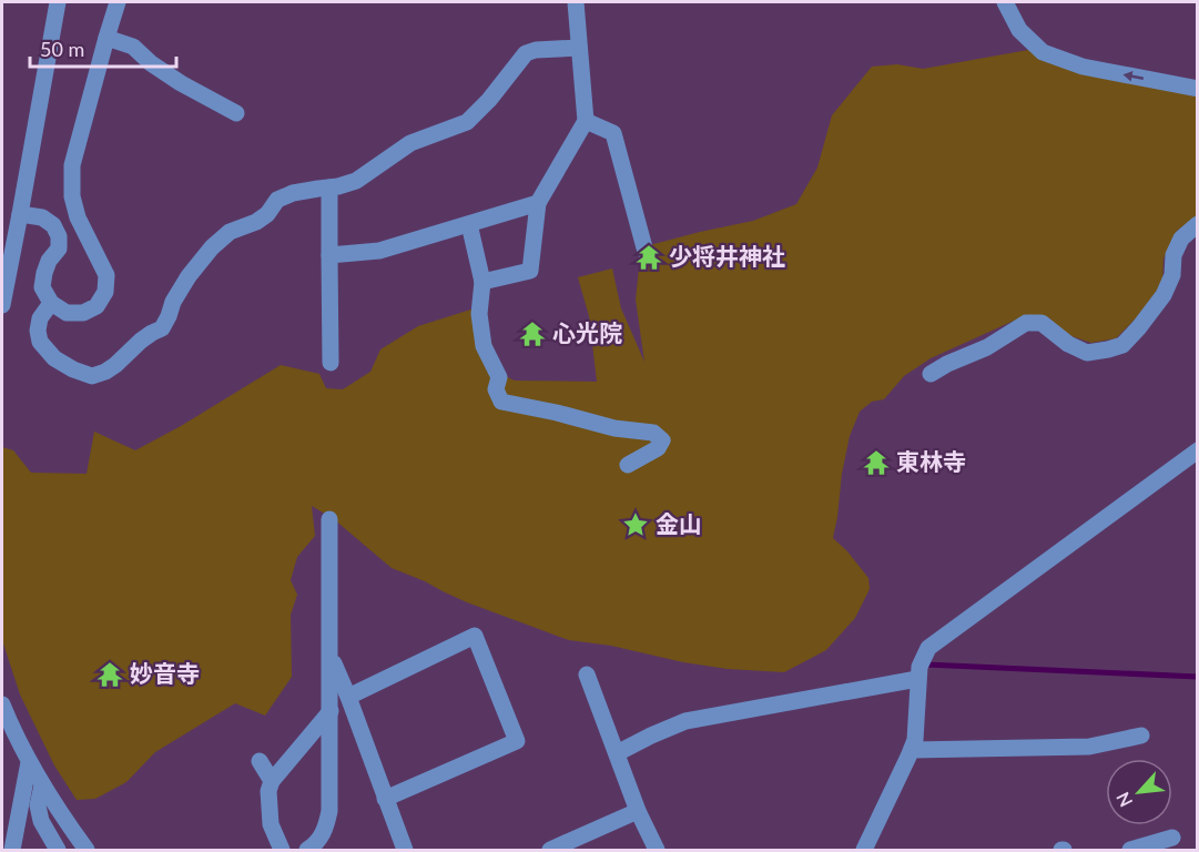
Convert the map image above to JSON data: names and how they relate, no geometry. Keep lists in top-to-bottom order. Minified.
{"places":{"temple":["少将井神社","心光院","東林寺","妙音寺"],"place":["金山"]},"scale_bar":"50 m","north":"bottom left"}
